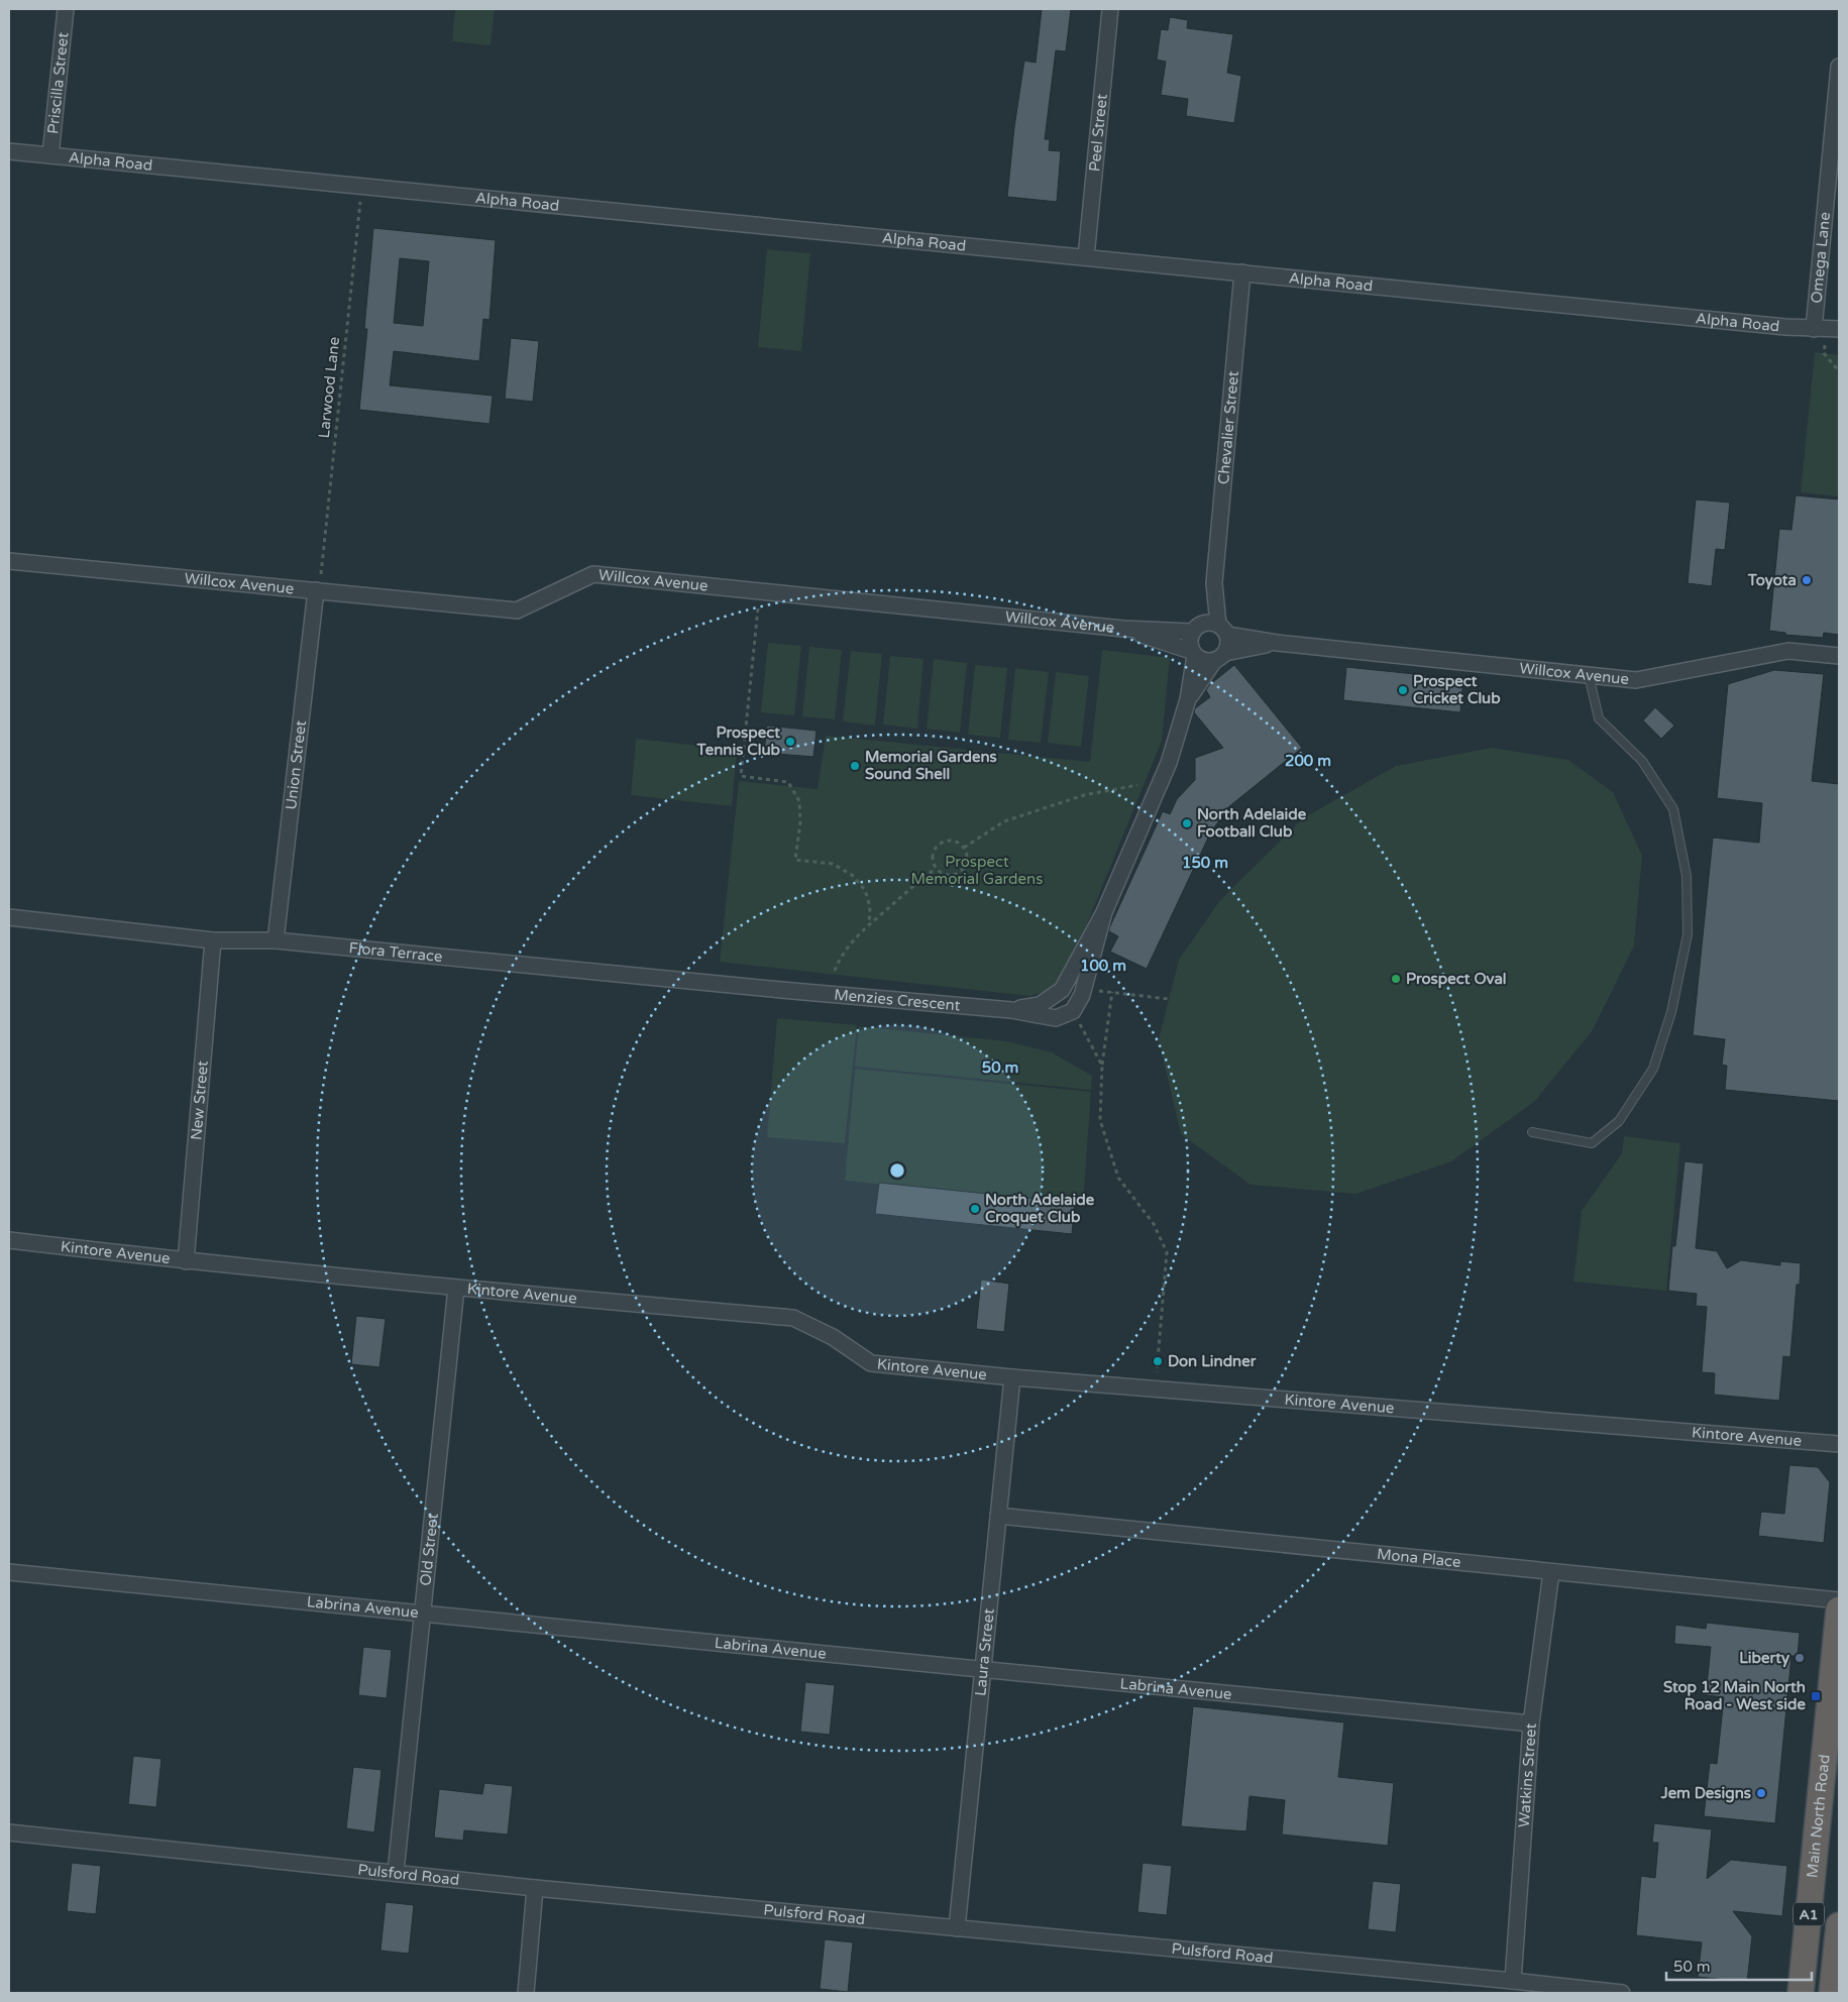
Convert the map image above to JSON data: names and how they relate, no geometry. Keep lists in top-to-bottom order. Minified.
{"streets":{"highway":["Main North Road","A1"],"street":["Priscilla Street","Peel Street","Alpha Road","Omega Lane","Chevalier Street","Willcox Avenue","Union Street","Flora Terrace","Menzies Crescent","New Street","Kintore Avenue","Old Street","Mona Place","Labrina Avenue","Laura Street","Watkins Street","Pulsford Road"],"path":["Larwood Lane"]},"crossings":[["Priscilla Street","Alpha Road"],["Peel Street","Alpha Road"],["Alpha Road","Omega Lane"],["Alpha Road","Larwood Lane"],["Alpha Road","Chevalier Street"],["Larwood Lane","Willcox Avenue"],["Larwood Lane","Union Street"],["Chevalier Street","Willcox Avenue"],["Chevalier Street","Menzies Crescent"],["Willcox Avenue","Union Street"],["Willcox Avenue","Menzies Crescent"],["Union Street","Flora Terrace"],["Flora Terrace","Menzies Crescent"],["Flora Terrace","New Street"],["New Street","Kintore Avenue"],["Kintore Avenue","Old Street"],["Kintore Avenue","Laura Street"],["Old Street","Labrina Avenue"],["Old Street","Pulsford Road"],["Mona Place","Laura Street"],["Mona Place","Watkins Street"],["Labrina Avenue","Laura Street"],["Labrina Avenue","Watkins Street"],["Laura Street","Pulsford Road"],["Watkins Street","Pulsford Road"]],"parks":["Prospect Memorial Gardens"],"places":{"other":["Toyota","Prospect Cricket Club","Prospect Tennis Club","Memorial Gardens Sound Shell","North Adelaide Football Club","Prospect Oval","North Adelaide Croquet Club","Don Lindner","Liberty","Jem Designs"],"transit":["Stop 12 Main North Road - West side"]},"scale_bar":"50 m","rings":["200 m","150 m","100 m","50 m"]}
